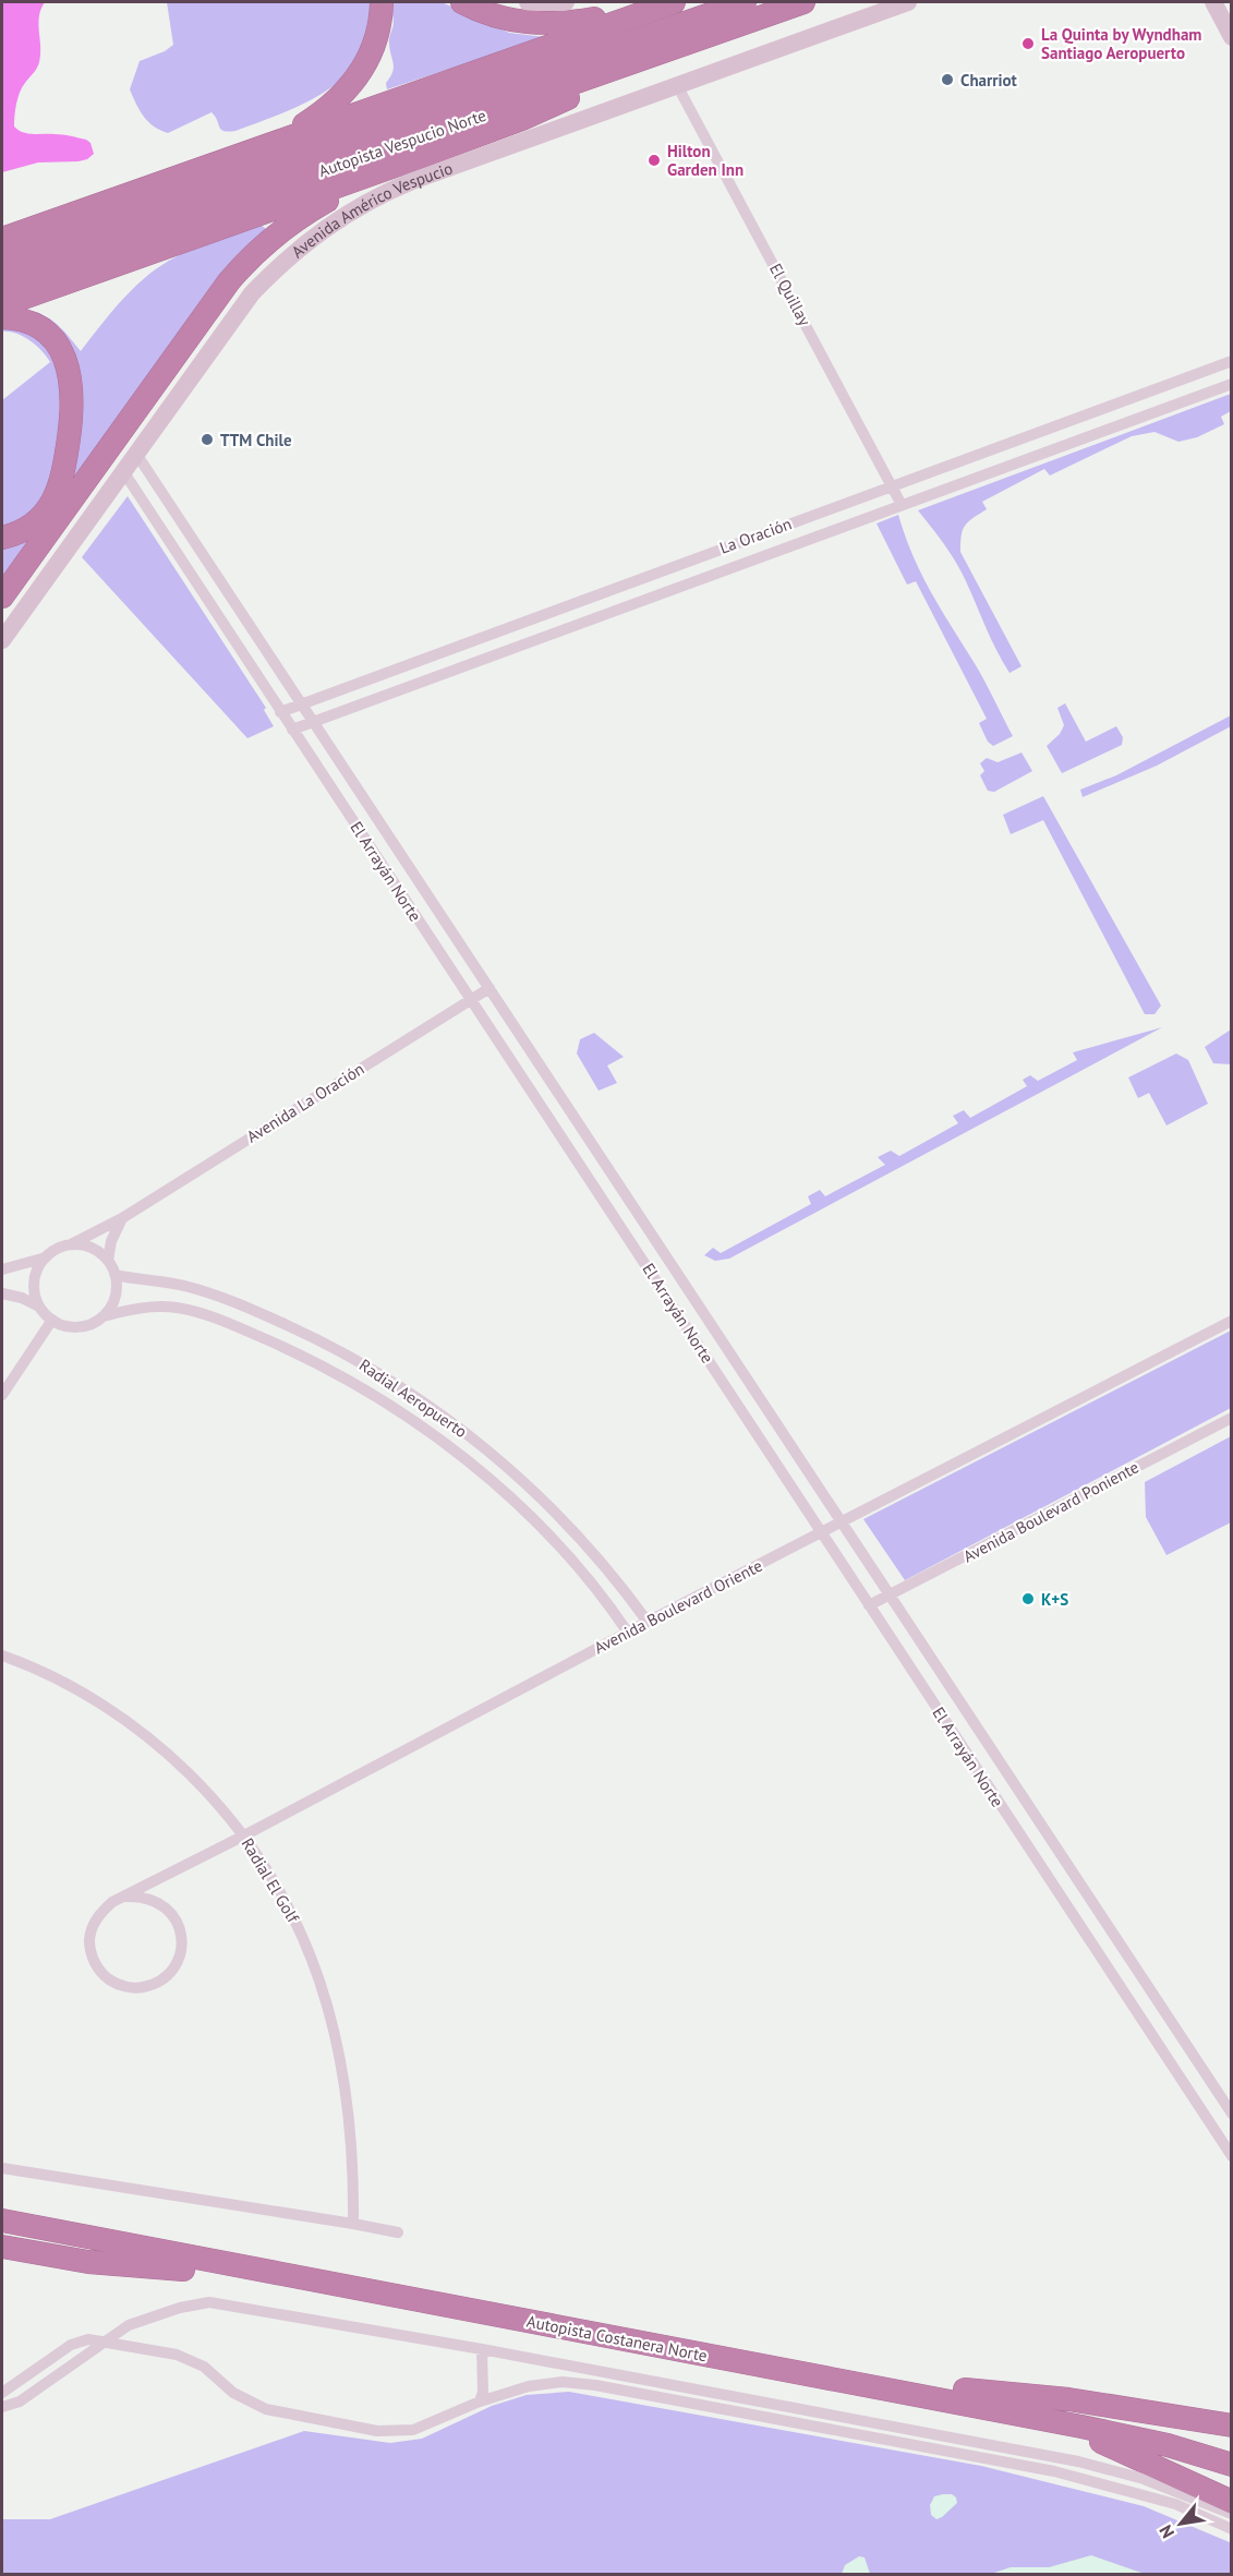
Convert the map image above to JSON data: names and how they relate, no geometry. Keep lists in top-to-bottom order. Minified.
{"streets":{"highway":["Autopista Vespucio Norte","Autopista Costanera Norte"],"street":["Avenida Américo Vespucio","El Quillay","La Oración","El Arrayán Norte","Avenida La Oración","Radial Aeropuerto","Avenida Boulevard Poniente","Avenida Boulevard Oriente","Radial El Golf"]},"crossings":[["Avenida Américo Vespucio","El Quillay"],["Avenida Américo Vespucio","El Arrayán Norte"],["El Quillay","La Oración"],["La Oración","El Arrayán Norte"],["El Arrayán Norte","Avenida La Oración"],["El Arrayán Norte","Avenida Boulevard Poniente"],["El Arrayán Norte","Avenida Boulevard Oriente"],["Avenida La Oración","Radial Aeropuerto"],["Radial Aeropuerto","Avenida Boulevard Oriente"],["Avenida Boulevard Oriente","Radial El Golf"]],"places":["La Quinta by Wyndham Santiago Aeropuerto","Charriot","Hilton Garden Inn","TTM Chile","K+S"],"north":"bottom left"}
